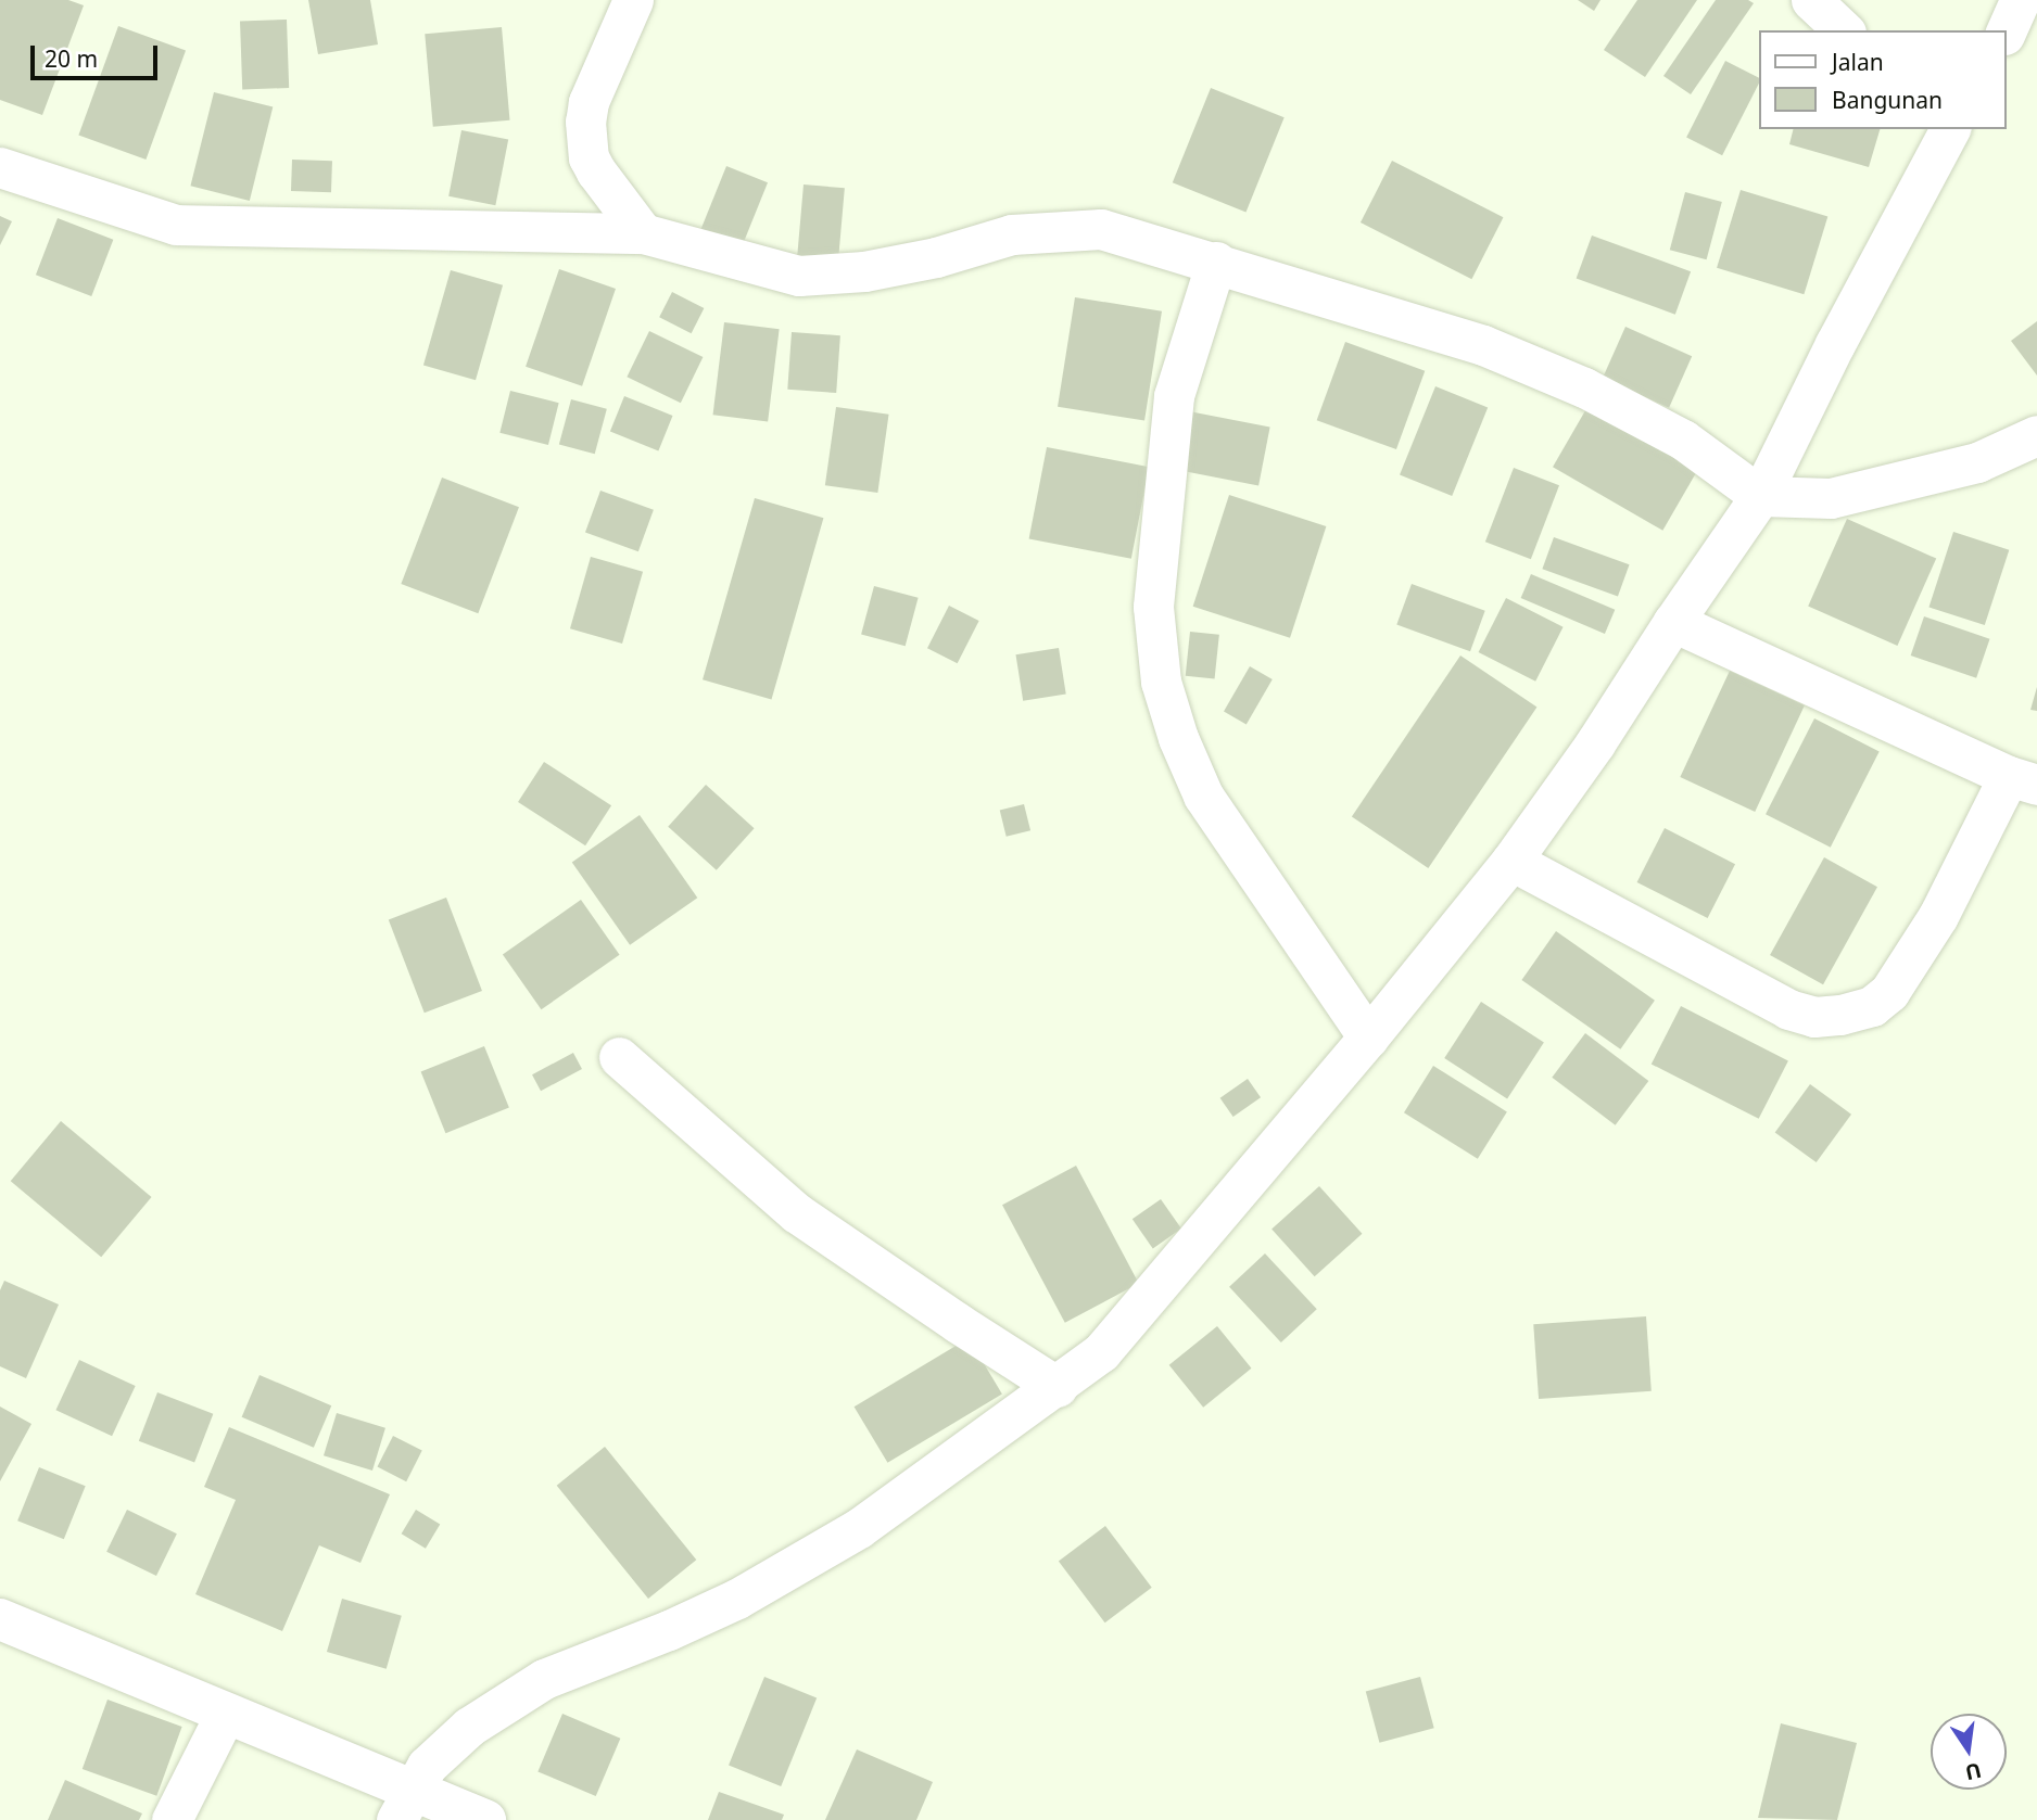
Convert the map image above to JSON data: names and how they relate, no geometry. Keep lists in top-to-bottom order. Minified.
{"legend":["Jalan","Bangunan"],"scale_bar":"20 m","north":"bottom"}
